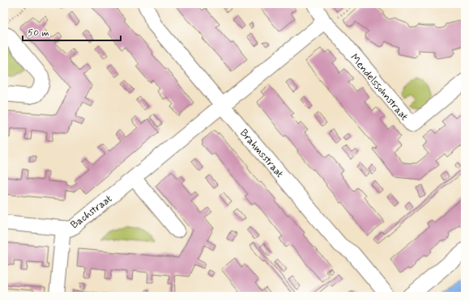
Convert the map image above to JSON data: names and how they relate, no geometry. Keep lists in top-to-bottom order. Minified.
{"streets":{"street":["Mendelssohnstraat","Brahmsstraat","Bachstraat"]},"crossings":[["Brahmsstraat","Bachstraat"]],"scale_bar":"50 m"}
